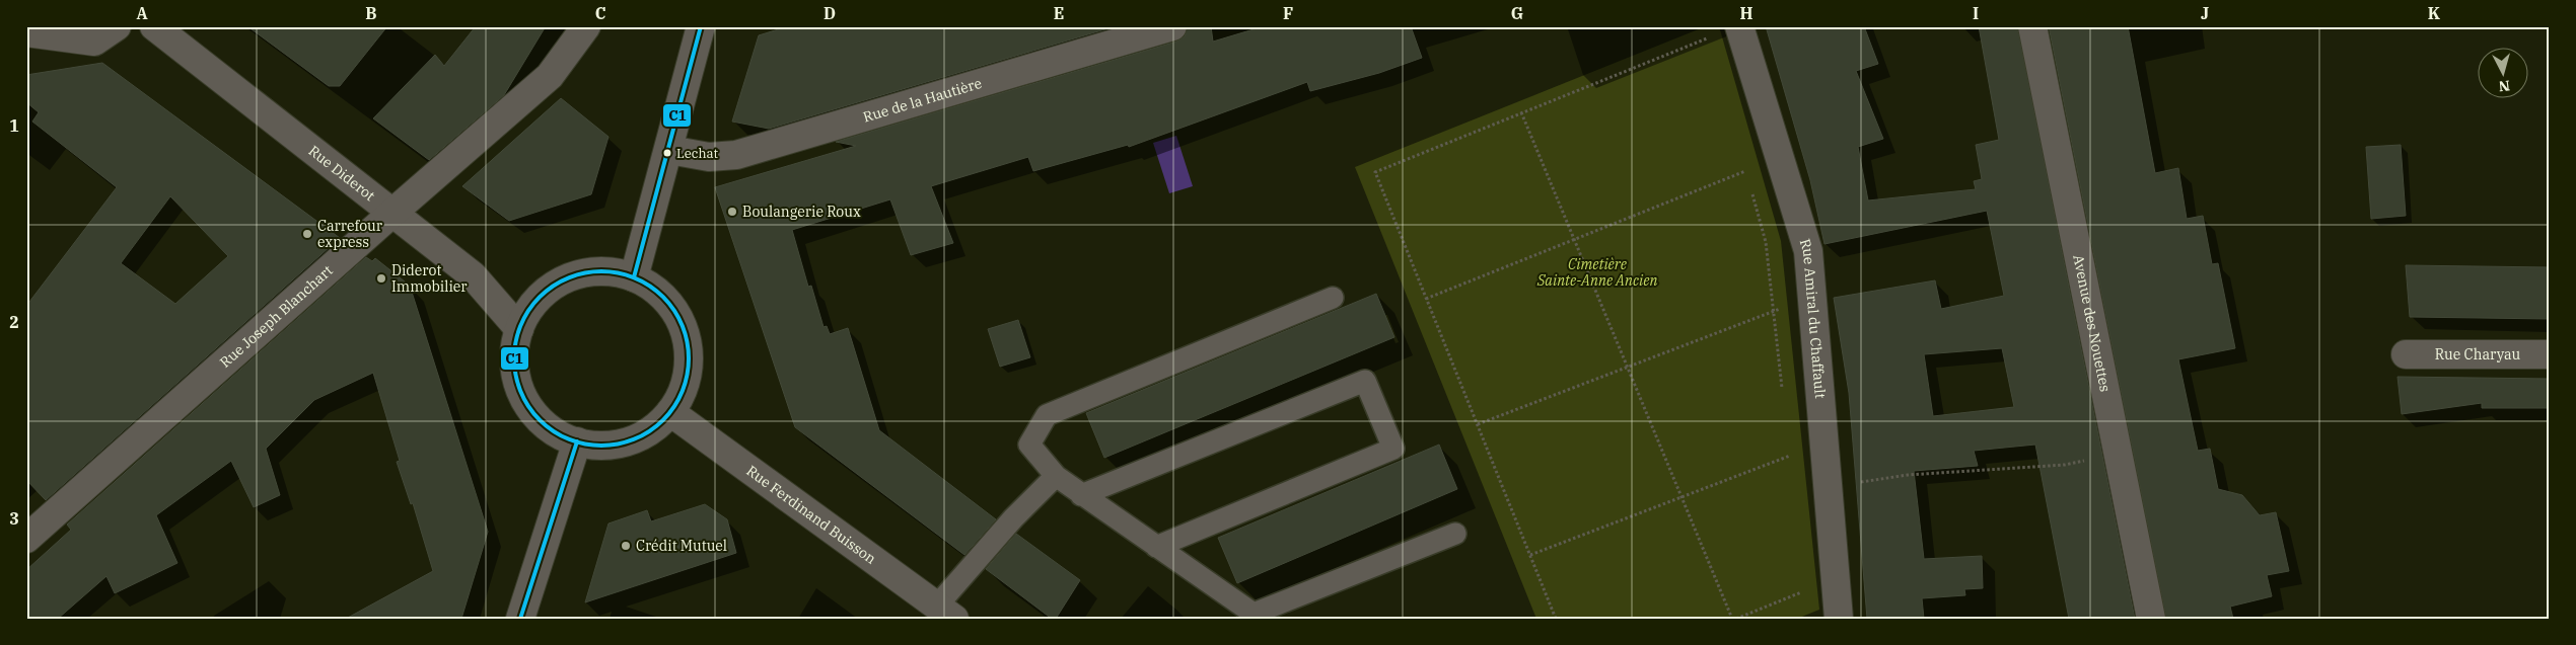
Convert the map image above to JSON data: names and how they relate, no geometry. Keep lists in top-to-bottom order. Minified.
{"streets":{"street":["Rue de la Hautière","Rue Diderot","Rue Joseph Blanchart","Rue Amiral du Chaffault","Avenue des Nouettes","Rue Charyau","Rue Ferdinand Buisson"]},"crossings":[["Rue Diderot","Rue Joseph Blanchart"],["Rue Diderot","Rue Ferdinand Buisson"]],"parks":["Cimetière Sainte-Anne Ancien"],"places":["Lechat","Boulangerie Roux","Carrefour express","Diderot Immobilier","Crédit Mutuel"],"lines":["transit line C1"],"north":"bottom","grid":{"columns":["A","B","C","D","E","F","G","H","I","J","K"],"rows":["1","2","3"]}}
